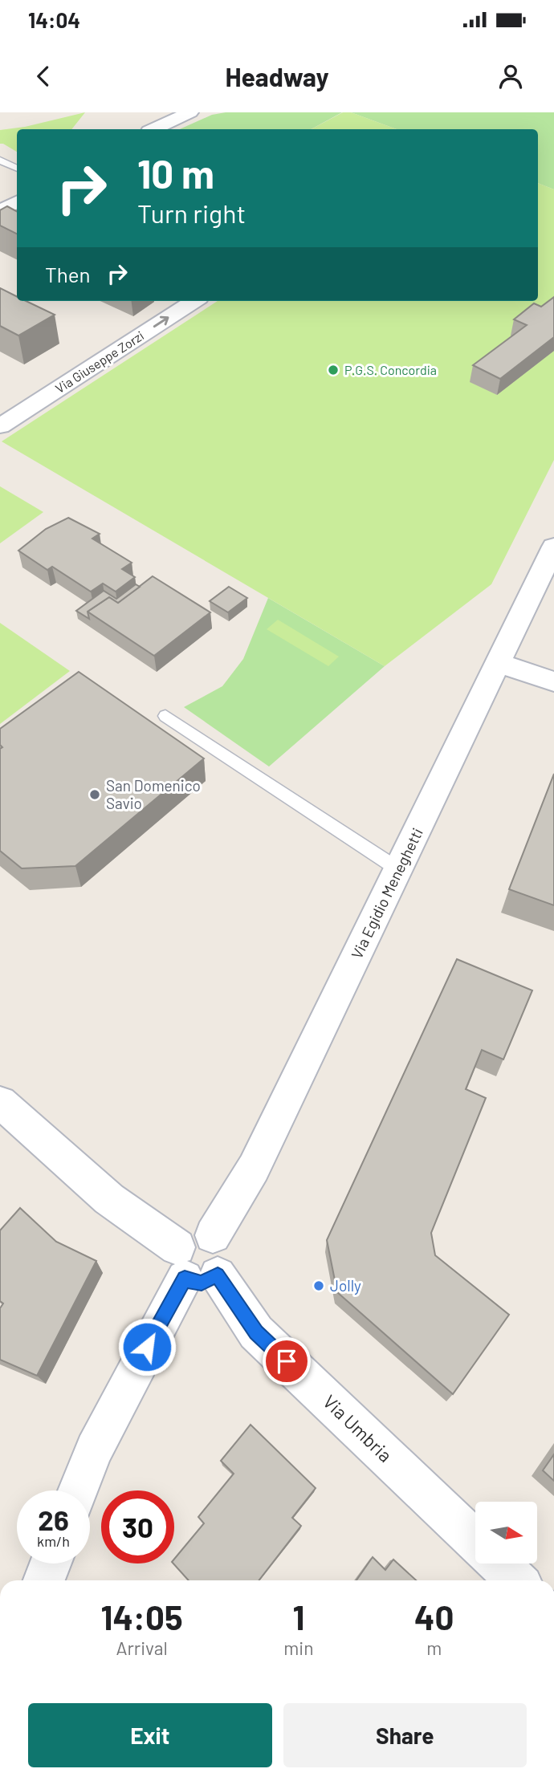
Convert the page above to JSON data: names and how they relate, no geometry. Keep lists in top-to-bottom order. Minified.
{"streets":{"street":["Via Giuseppe Zorzi","Via Egidio Meneghetti","Via Umbria"]},"crossings":[["Via Egidio Meneghetti","Via Umbria"]],"one_way":["Via Giuseppe Zorzi"],"places":["P.G.S. Concordia","San Domenico Savio","Jolly"],"north":"right","page":{"status":"14:04","header":"Headway","turn":["10 m","Turn right"],"then":"Then","speed":"26 km/h","limit":"30","eta":["14:05","Arrival","1","min","40","m"],"buttons":["Exit","Share"]}}
